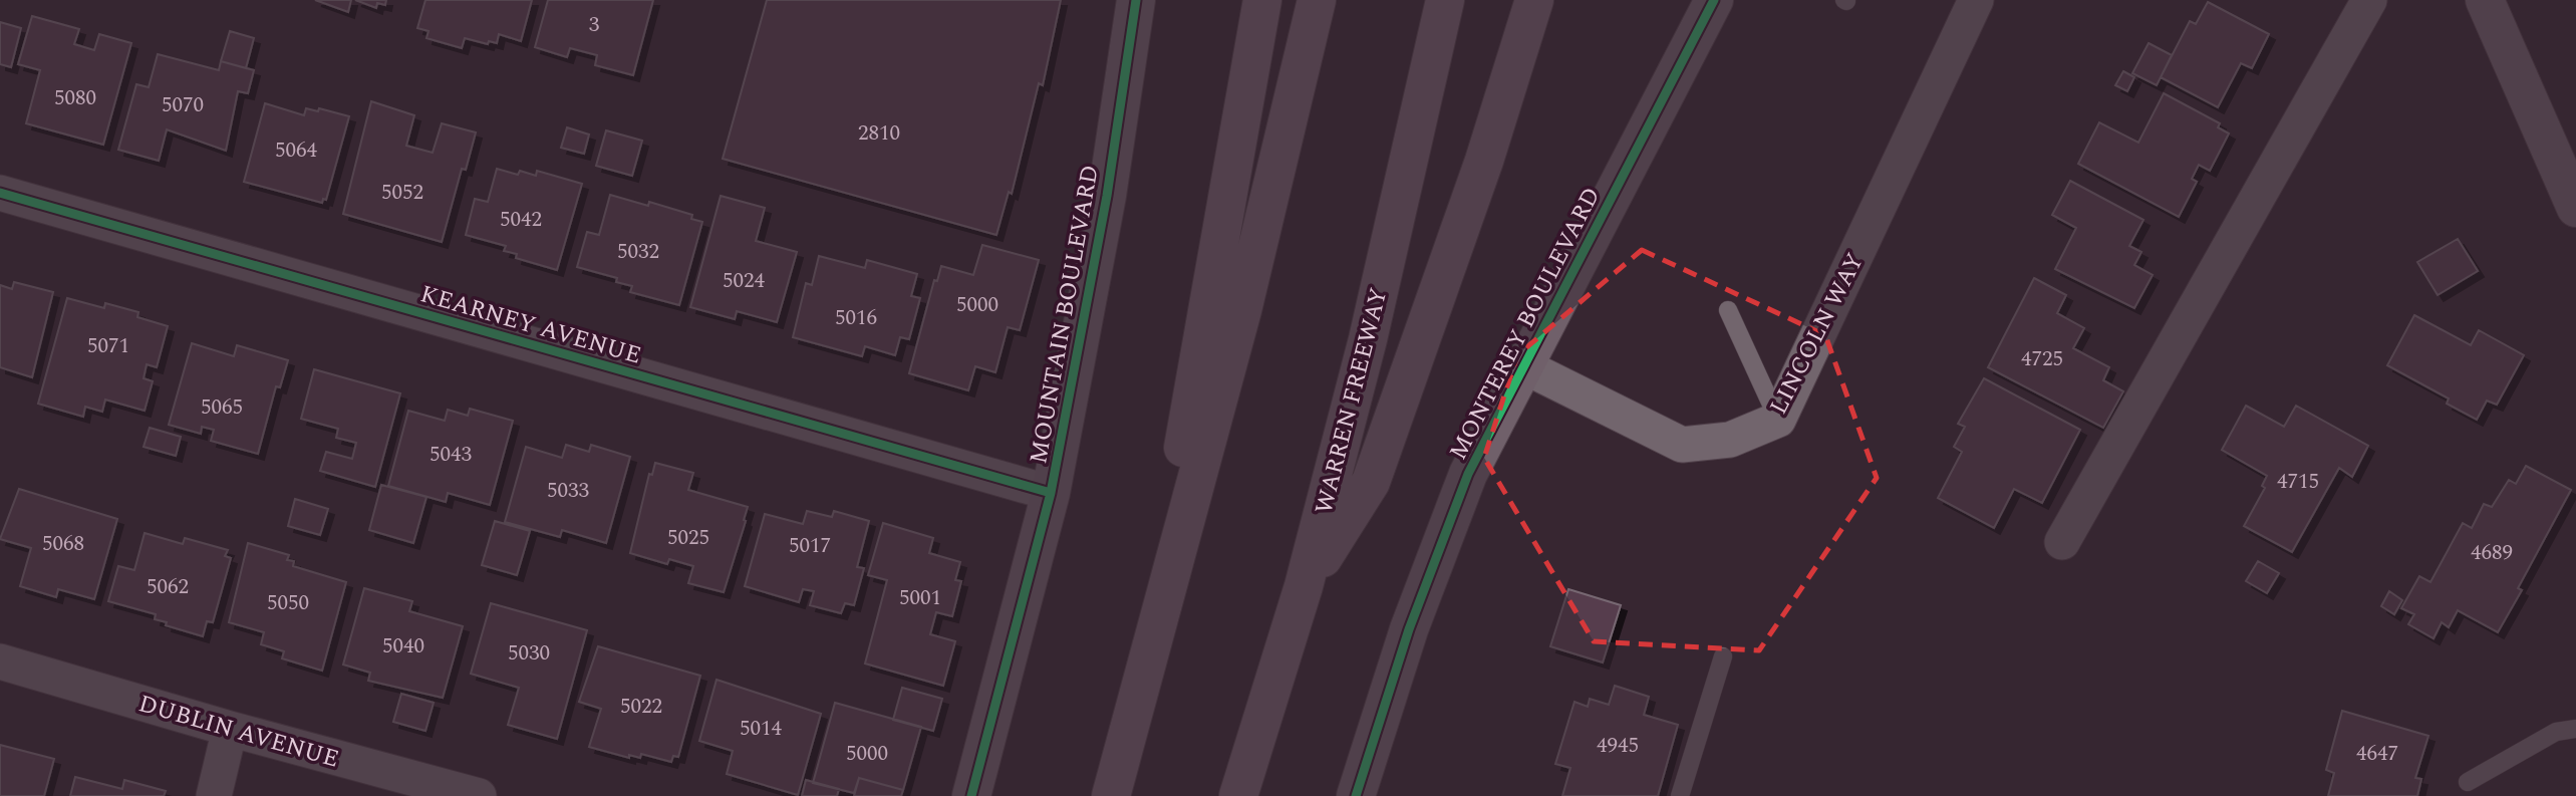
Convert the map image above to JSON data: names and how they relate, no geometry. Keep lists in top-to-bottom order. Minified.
{"streets":{"highway":["WARREN FREEWAY"],"street":["MOUNTAIN BOULEVARD","MONTEREY BOULEVARD","KEARNEY AVENUE","LINCOLN WAY","DUBLIN AVENUE"]},"crossings":[["MOUNTAIN BOULEVARD","KEARNEY AVENUE"],["MONTEREY BOULEVARD","LINCOLN WAY"]],"house_numbers":["3","5080","5070","2810","5064","5052","5042","5032","5024","5000","5016","5071","4725","5065","5043","4715","5033","5025","5068","5017","4689","5062","5001","5050","5040","5030","5022","5014","4945","5000","4647"]}
